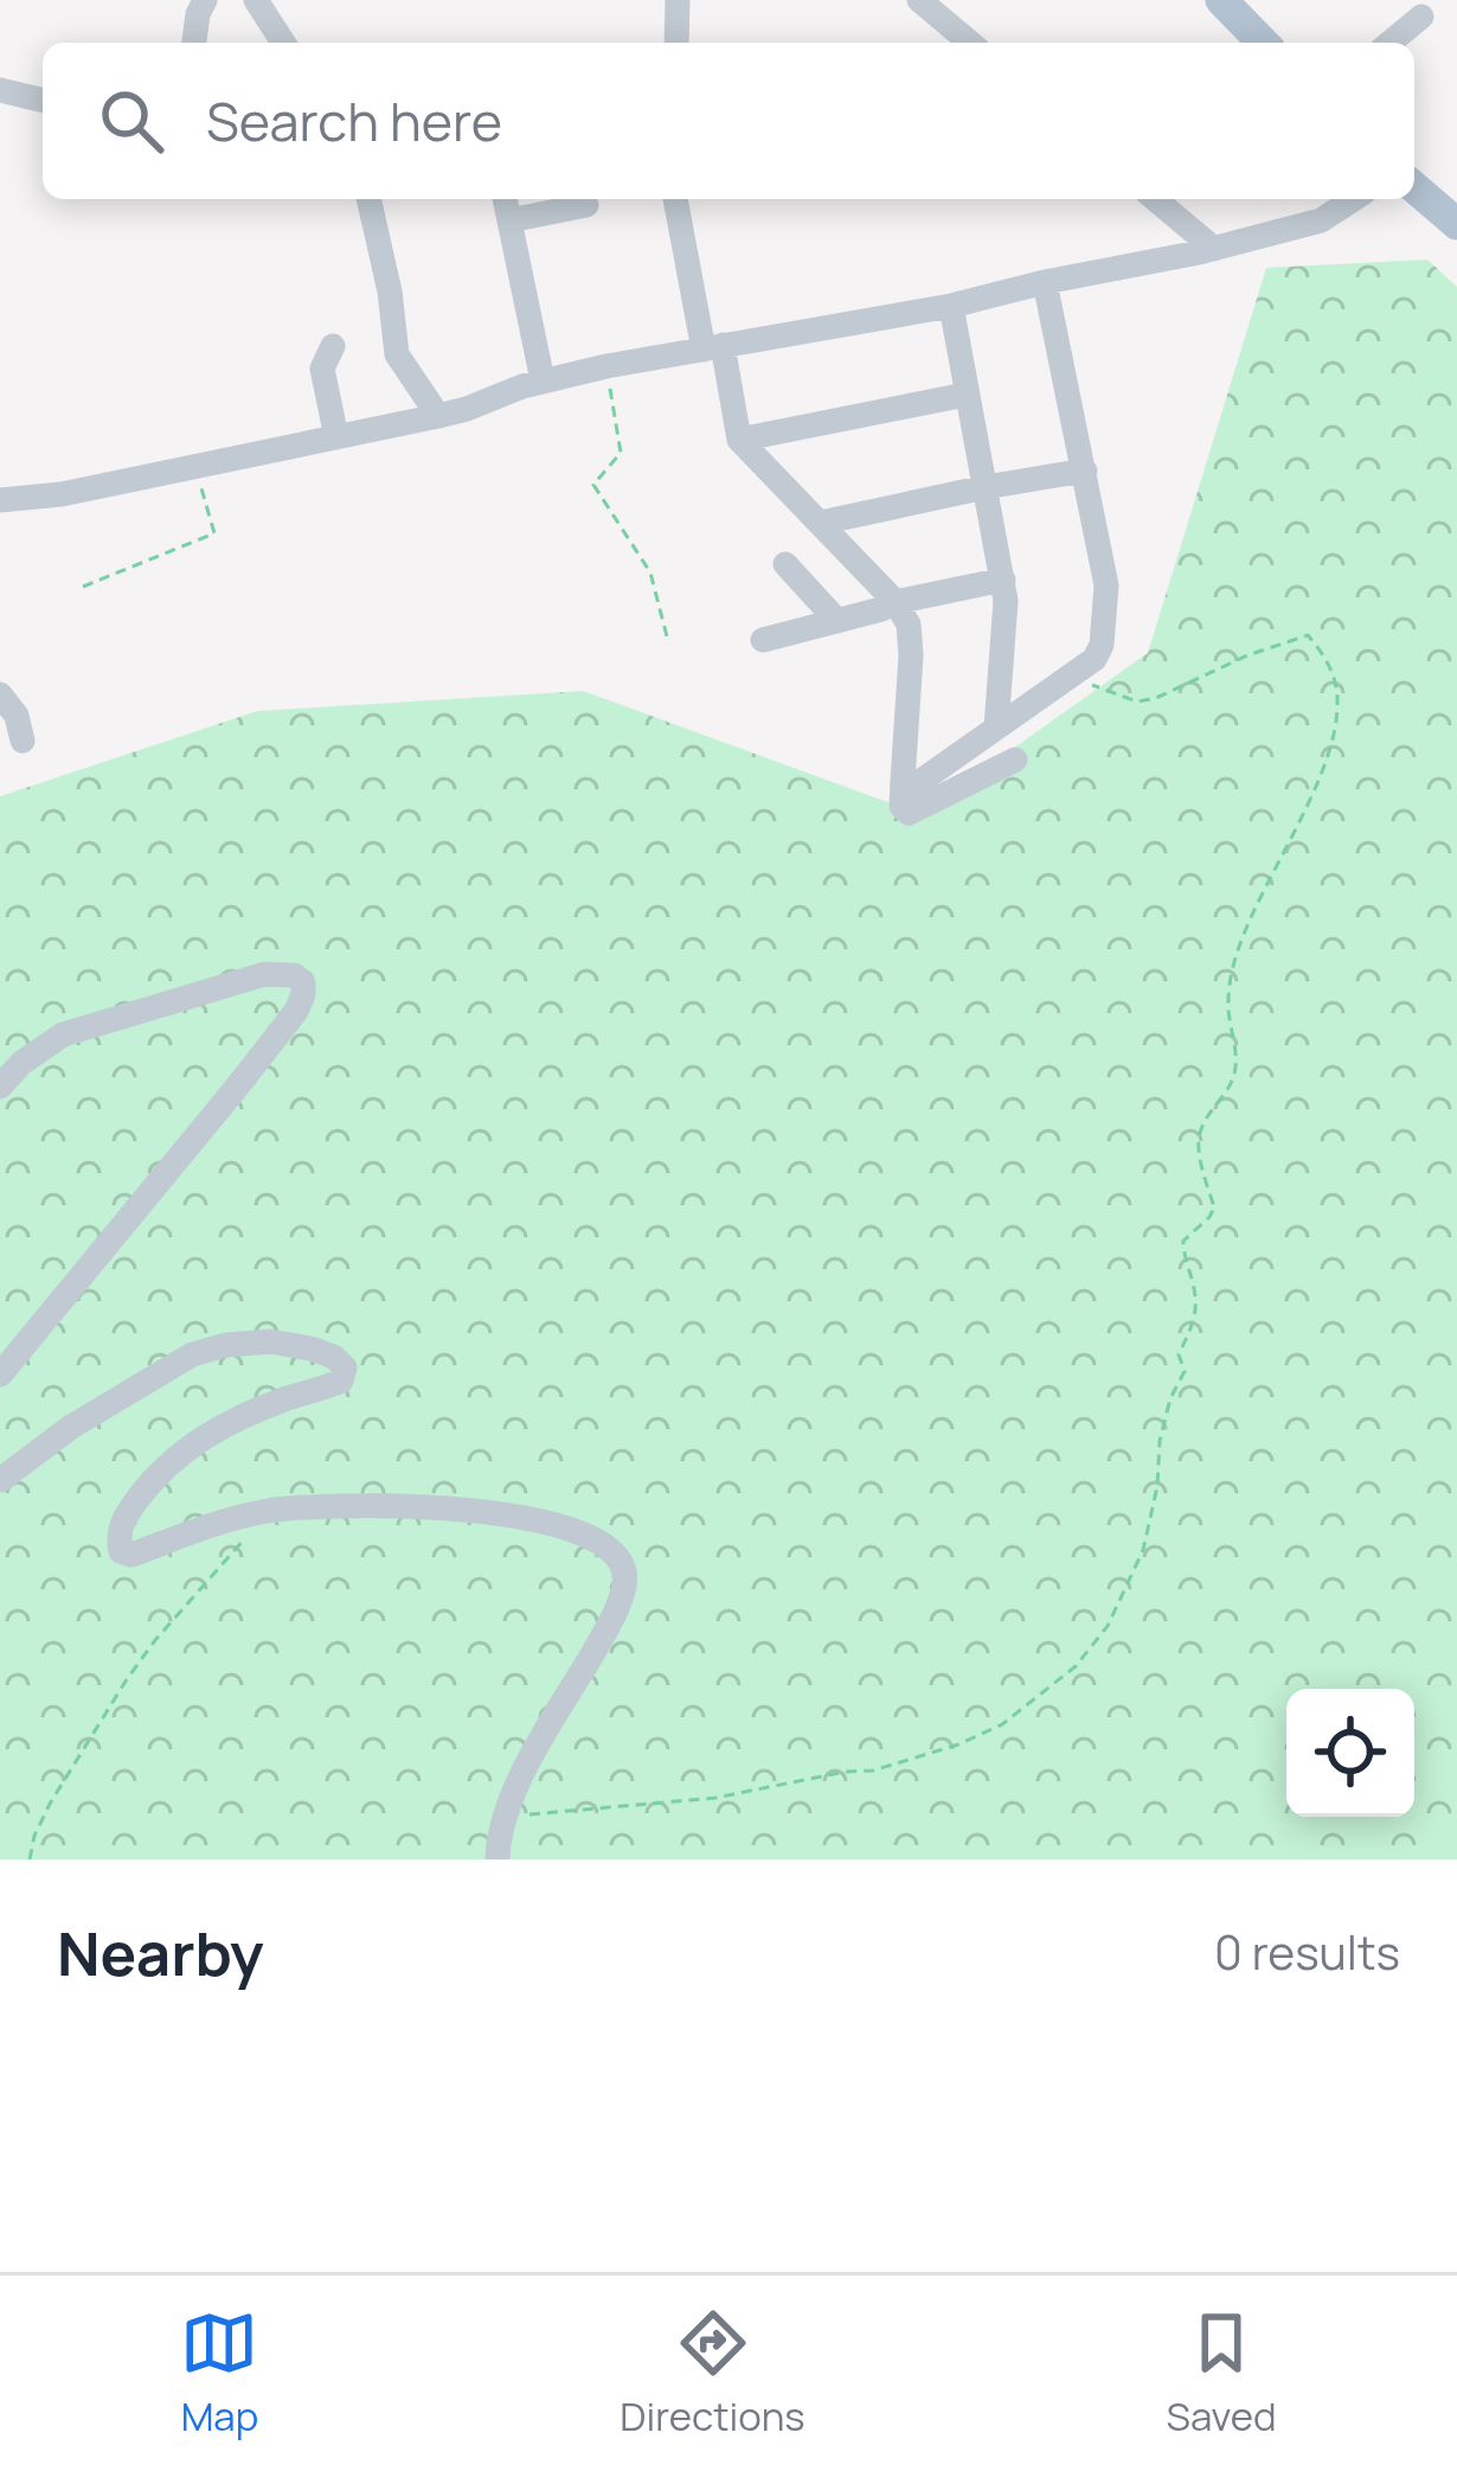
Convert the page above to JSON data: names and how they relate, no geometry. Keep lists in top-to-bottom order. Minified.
{"page":{"search":"Search here","heading":["Nearby","0 results"],"nav":["Map","Directions","Saved"]}}
